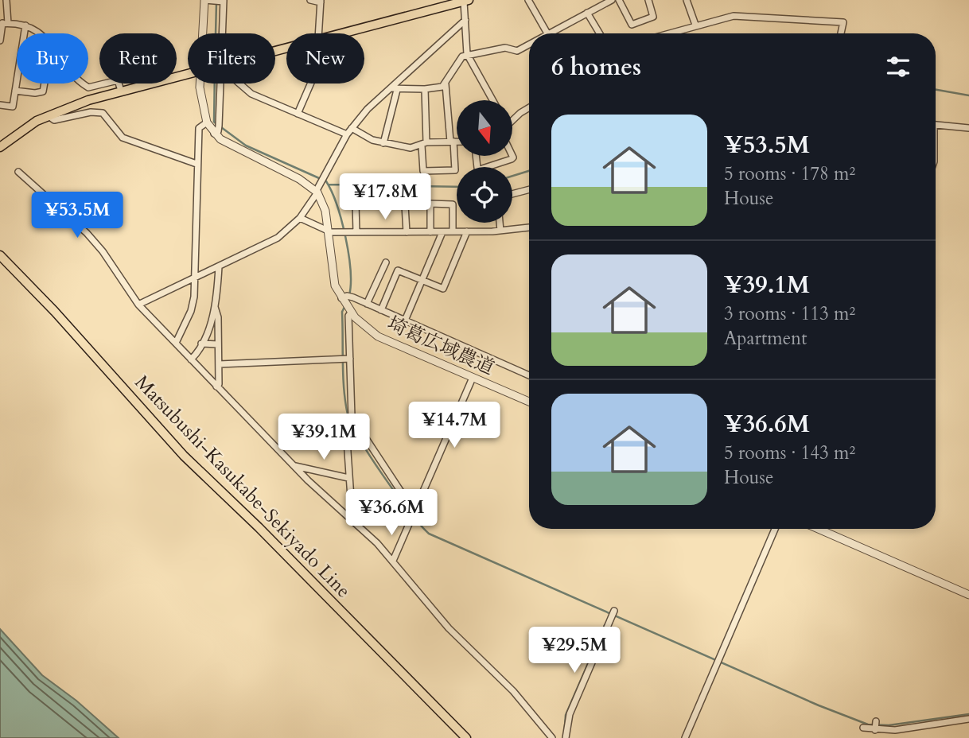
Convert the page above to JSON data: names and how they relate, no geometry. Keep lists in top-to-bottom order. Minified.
{"streets":{"main road":["Matsubushi-Kasukabe-Sekiyado Line"],"street":["埼葛広域農道"]},"north":"bottom","page":{"chip":["Buy","Rent","Filters","New"],"heading":"6 homes","list":[{"name":"¥53.5M","note":"5 rooms · 178 m² · House"},{"name":"¥39.1M","note":"3 rooms · 113 m² · Apartment"},{"name":"¥36.6M","note":"5 rooms · 143 m² · House"}],"price":["¥17.8M","¥53.5M","¥14.7M","¥39.1M","¥36.6M","¥29.5M"]}}
